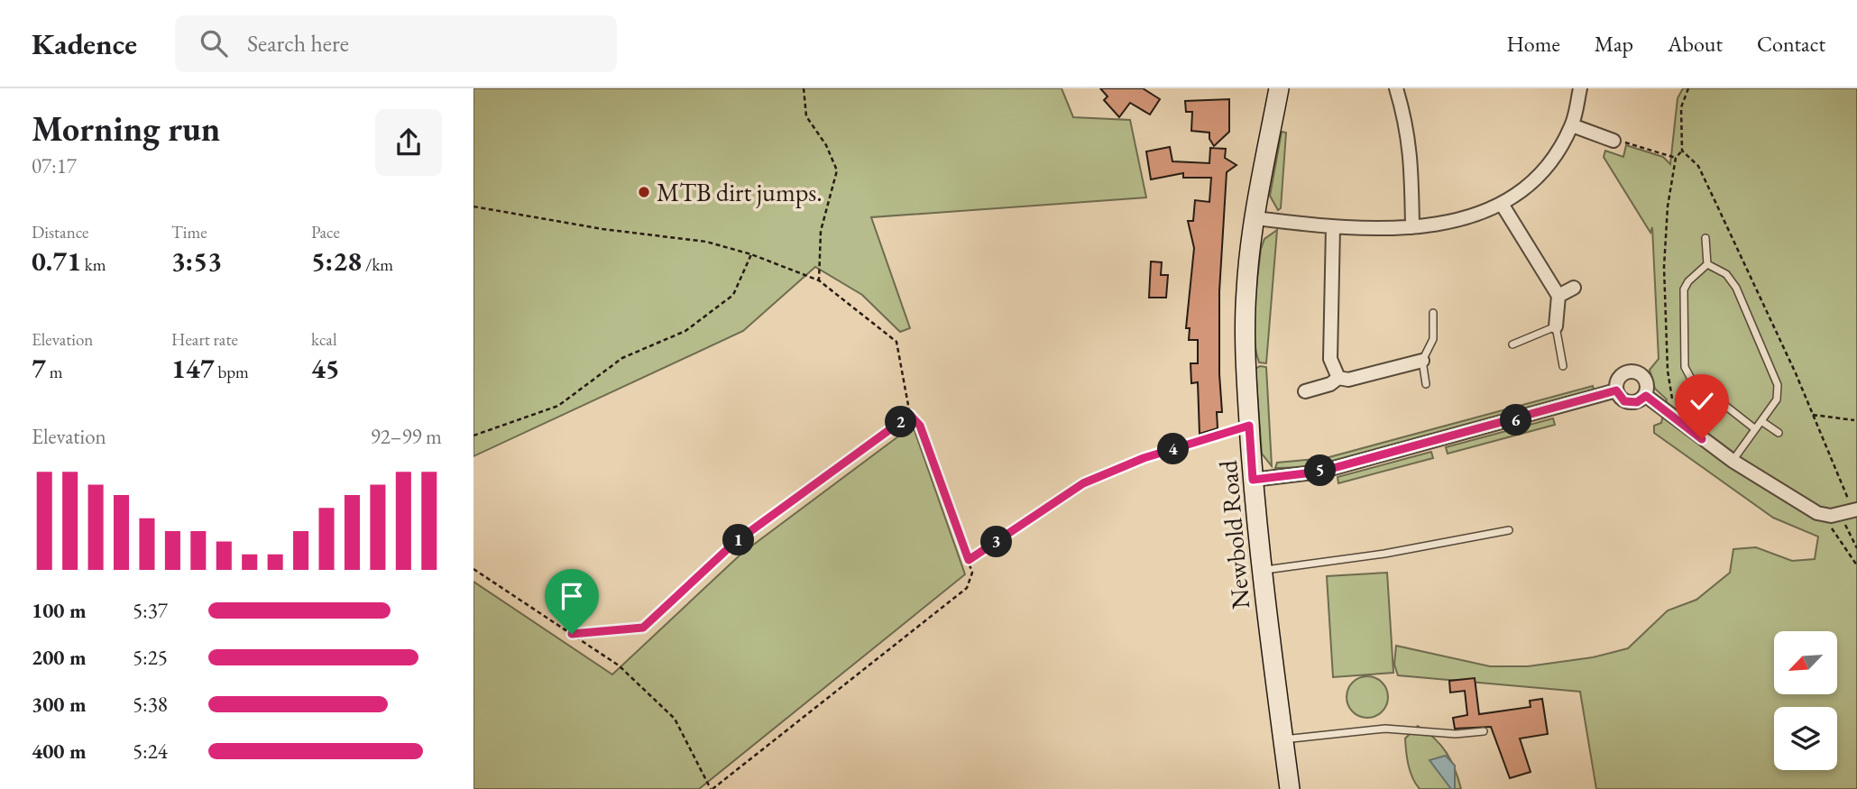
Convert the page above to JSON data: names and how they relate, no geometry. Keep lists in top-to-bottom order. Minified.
{"streets":{"main road":["Newbold Road"]},"places":["MTB dirt jumps."],"north":"bottom left","page":{"header":"Kadence","search":"Search here","nav":["Home","Map","About","Contact"],"heading":["Morning run","07:17"],"stats":[["Distance","0.71 km"],["Time","3:53"],["Pace","5:28 /km"],["Elevation","7 m"],["Heart rate","147 bpm"],["kcal","45"]],"pins":["6","2","4","5","1","3"],"chart":["Elevation","92–99 m"],"list":[{"name":"100 m","note":"5:37"},{"name":"200 m","note":"5:25"},{"name":"300 m","note":"5:38"},{"name":"400 m","note":"5:24"}]}}
